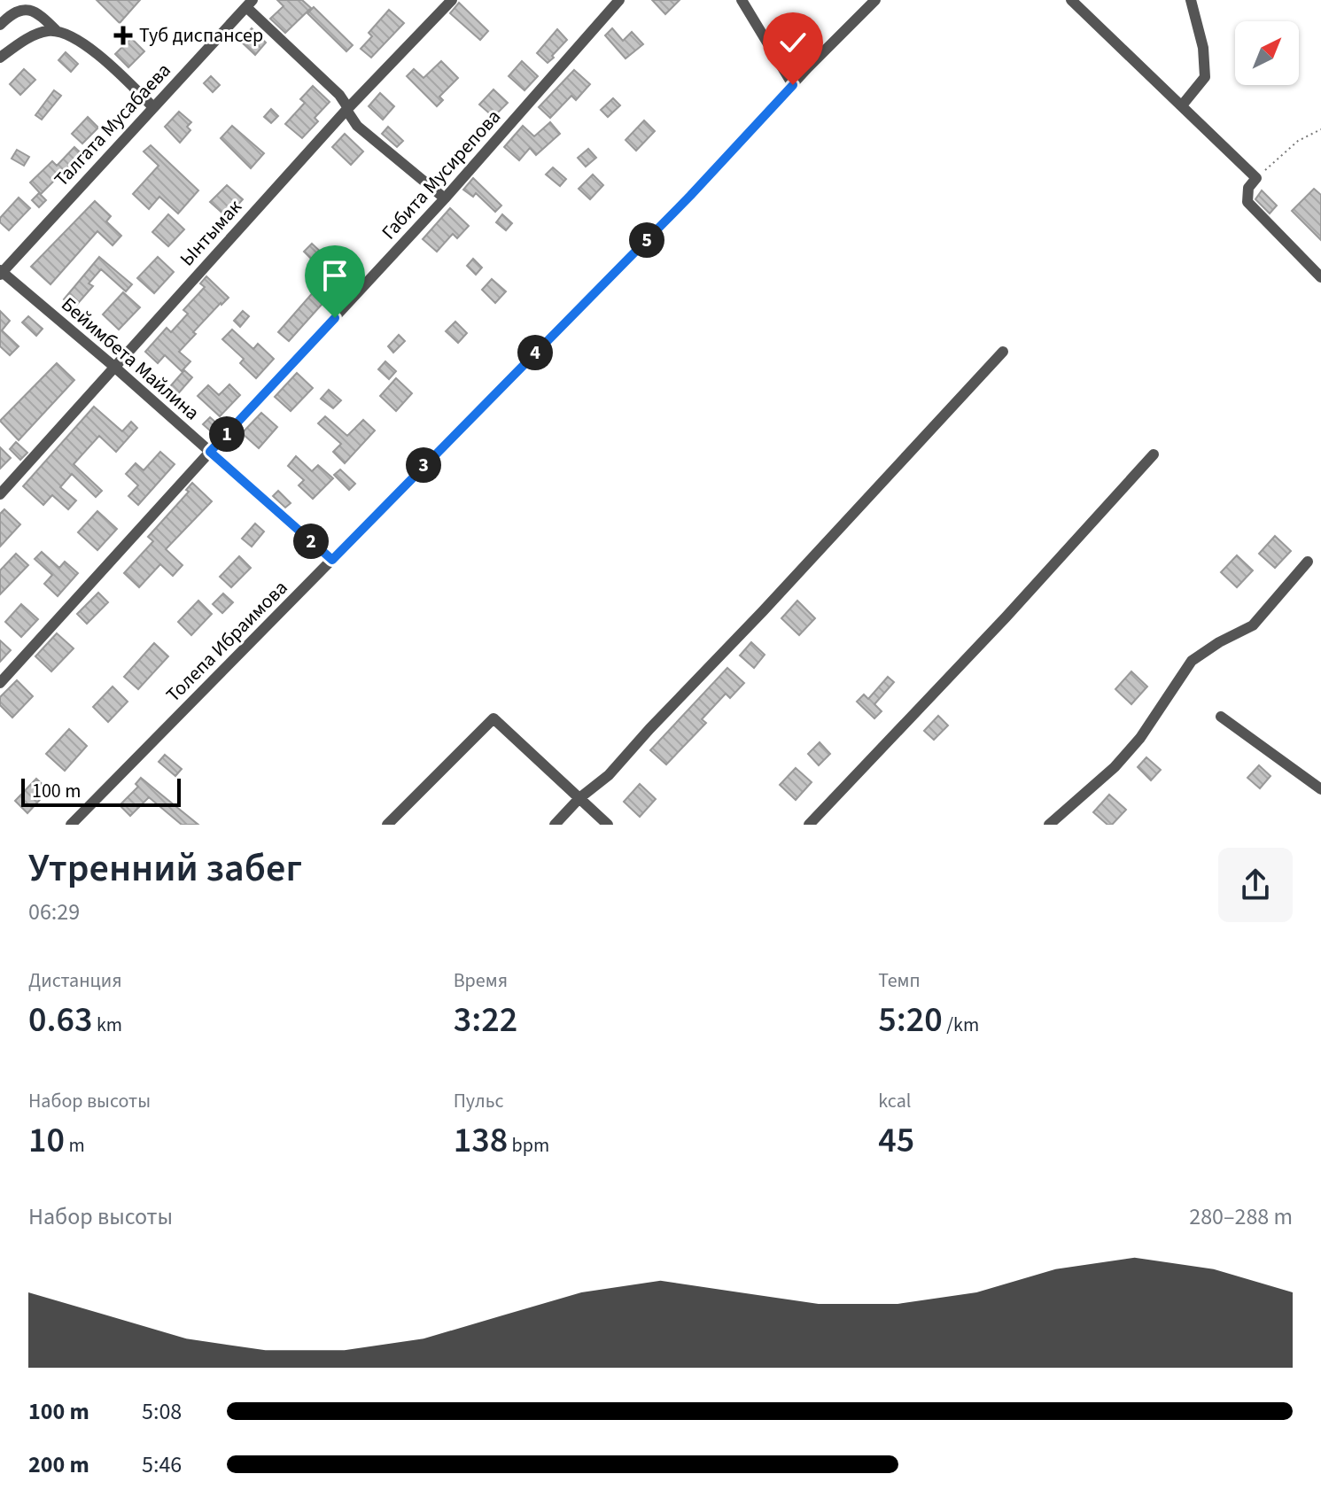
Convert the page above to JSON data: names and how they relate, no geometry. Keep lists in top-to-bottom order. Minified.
{"streets":{"street":["Талгата Мусабаева","Габита Мусирепова","Ынтымак","Бейимбета Майлина","Толепа Ибраимова"]},"crossings":[["Талгата Мусабаева","Бейимбета Майлина"],["Габита Мусирепова","Бейимбета Майлина"],["Ынтымак","Бейимбета Майлина"],["Бейимбета Майлина","Толепа Ибраимова"]],"places":{"health":["Туб диспансер"]},"scale_bar":"100 m","north":"top right","page":{"pins":["5","4","1","3","2"],"scale":"100 m","heading":["Утренний забег","06:29"],"stats":[["Дистанция","0.63 km"],["Время","3:22"],["Темп","5:20 /km"],["Набор высоты","10 m"],["Пульс","138 bpm"],["kcal","45"]],"chart":["Набор высоты","280–288 m"],"list":[{"name":"100 m","note":"5:08"},{"name":"200 m","note":"5:46"}]}}
